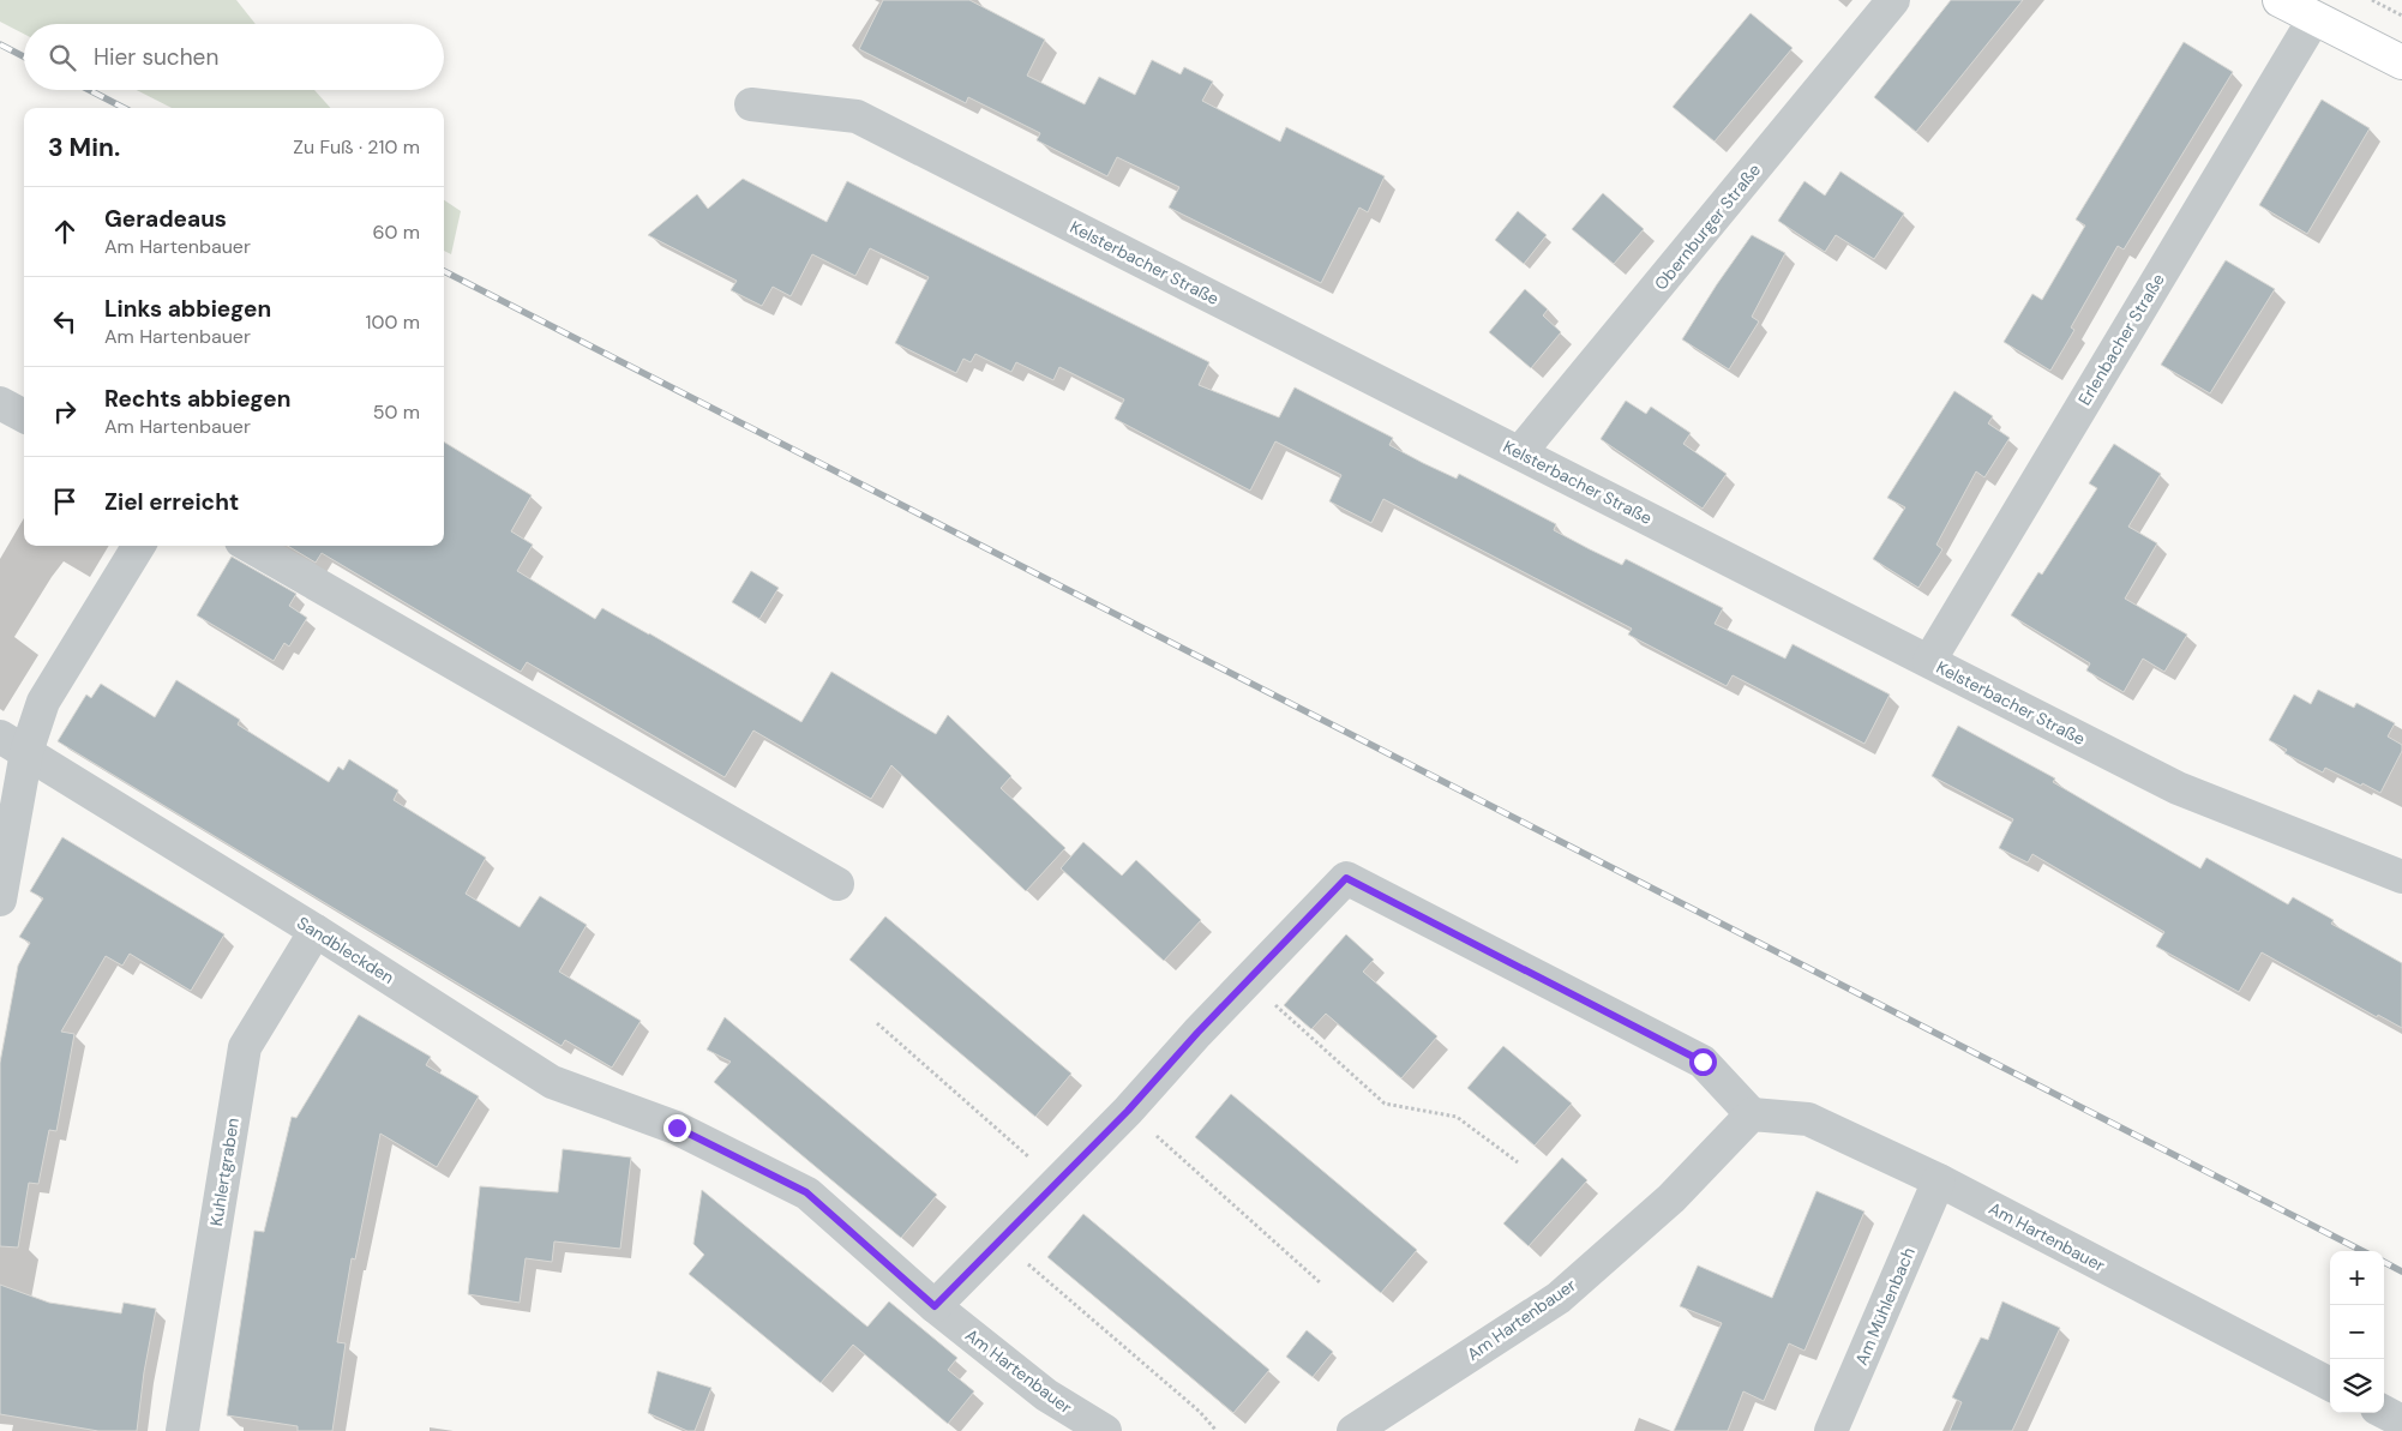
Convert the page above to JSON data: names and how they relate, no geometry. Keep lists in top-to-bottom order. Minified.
{"streets":{"street":["Obernburger Straße","Kelsterbacher Straße","Erlenbacher Straße","Sandbleckden","Kuhlertgraben","Am Hartenbauer","Am Mühlenbach"]},"crossings":[["Obernburger Straße","Kelsterbacher Straße"],["Kelsterbacher Straße","Erlenbacher Straße"],["Sandbleckden","Kuhlertgraben"],["Sandbleckden","Am Hartenbauer"],["Am Hartenbauer","Am Mühlenbach"]],"page":{"search":"Hier suchen","heading":["3 Min.","Zu Fuß · 210 m"],"list":[["Geradeaus","Am Hartenbauer","60 m"],["Links abbiegen","Am Hartenbauer","100 m"],["Rechts abbiegen","Am Hartenbauer","50 m"],"Ziel erreicht"],"map_buttons":["+","−"]}}
